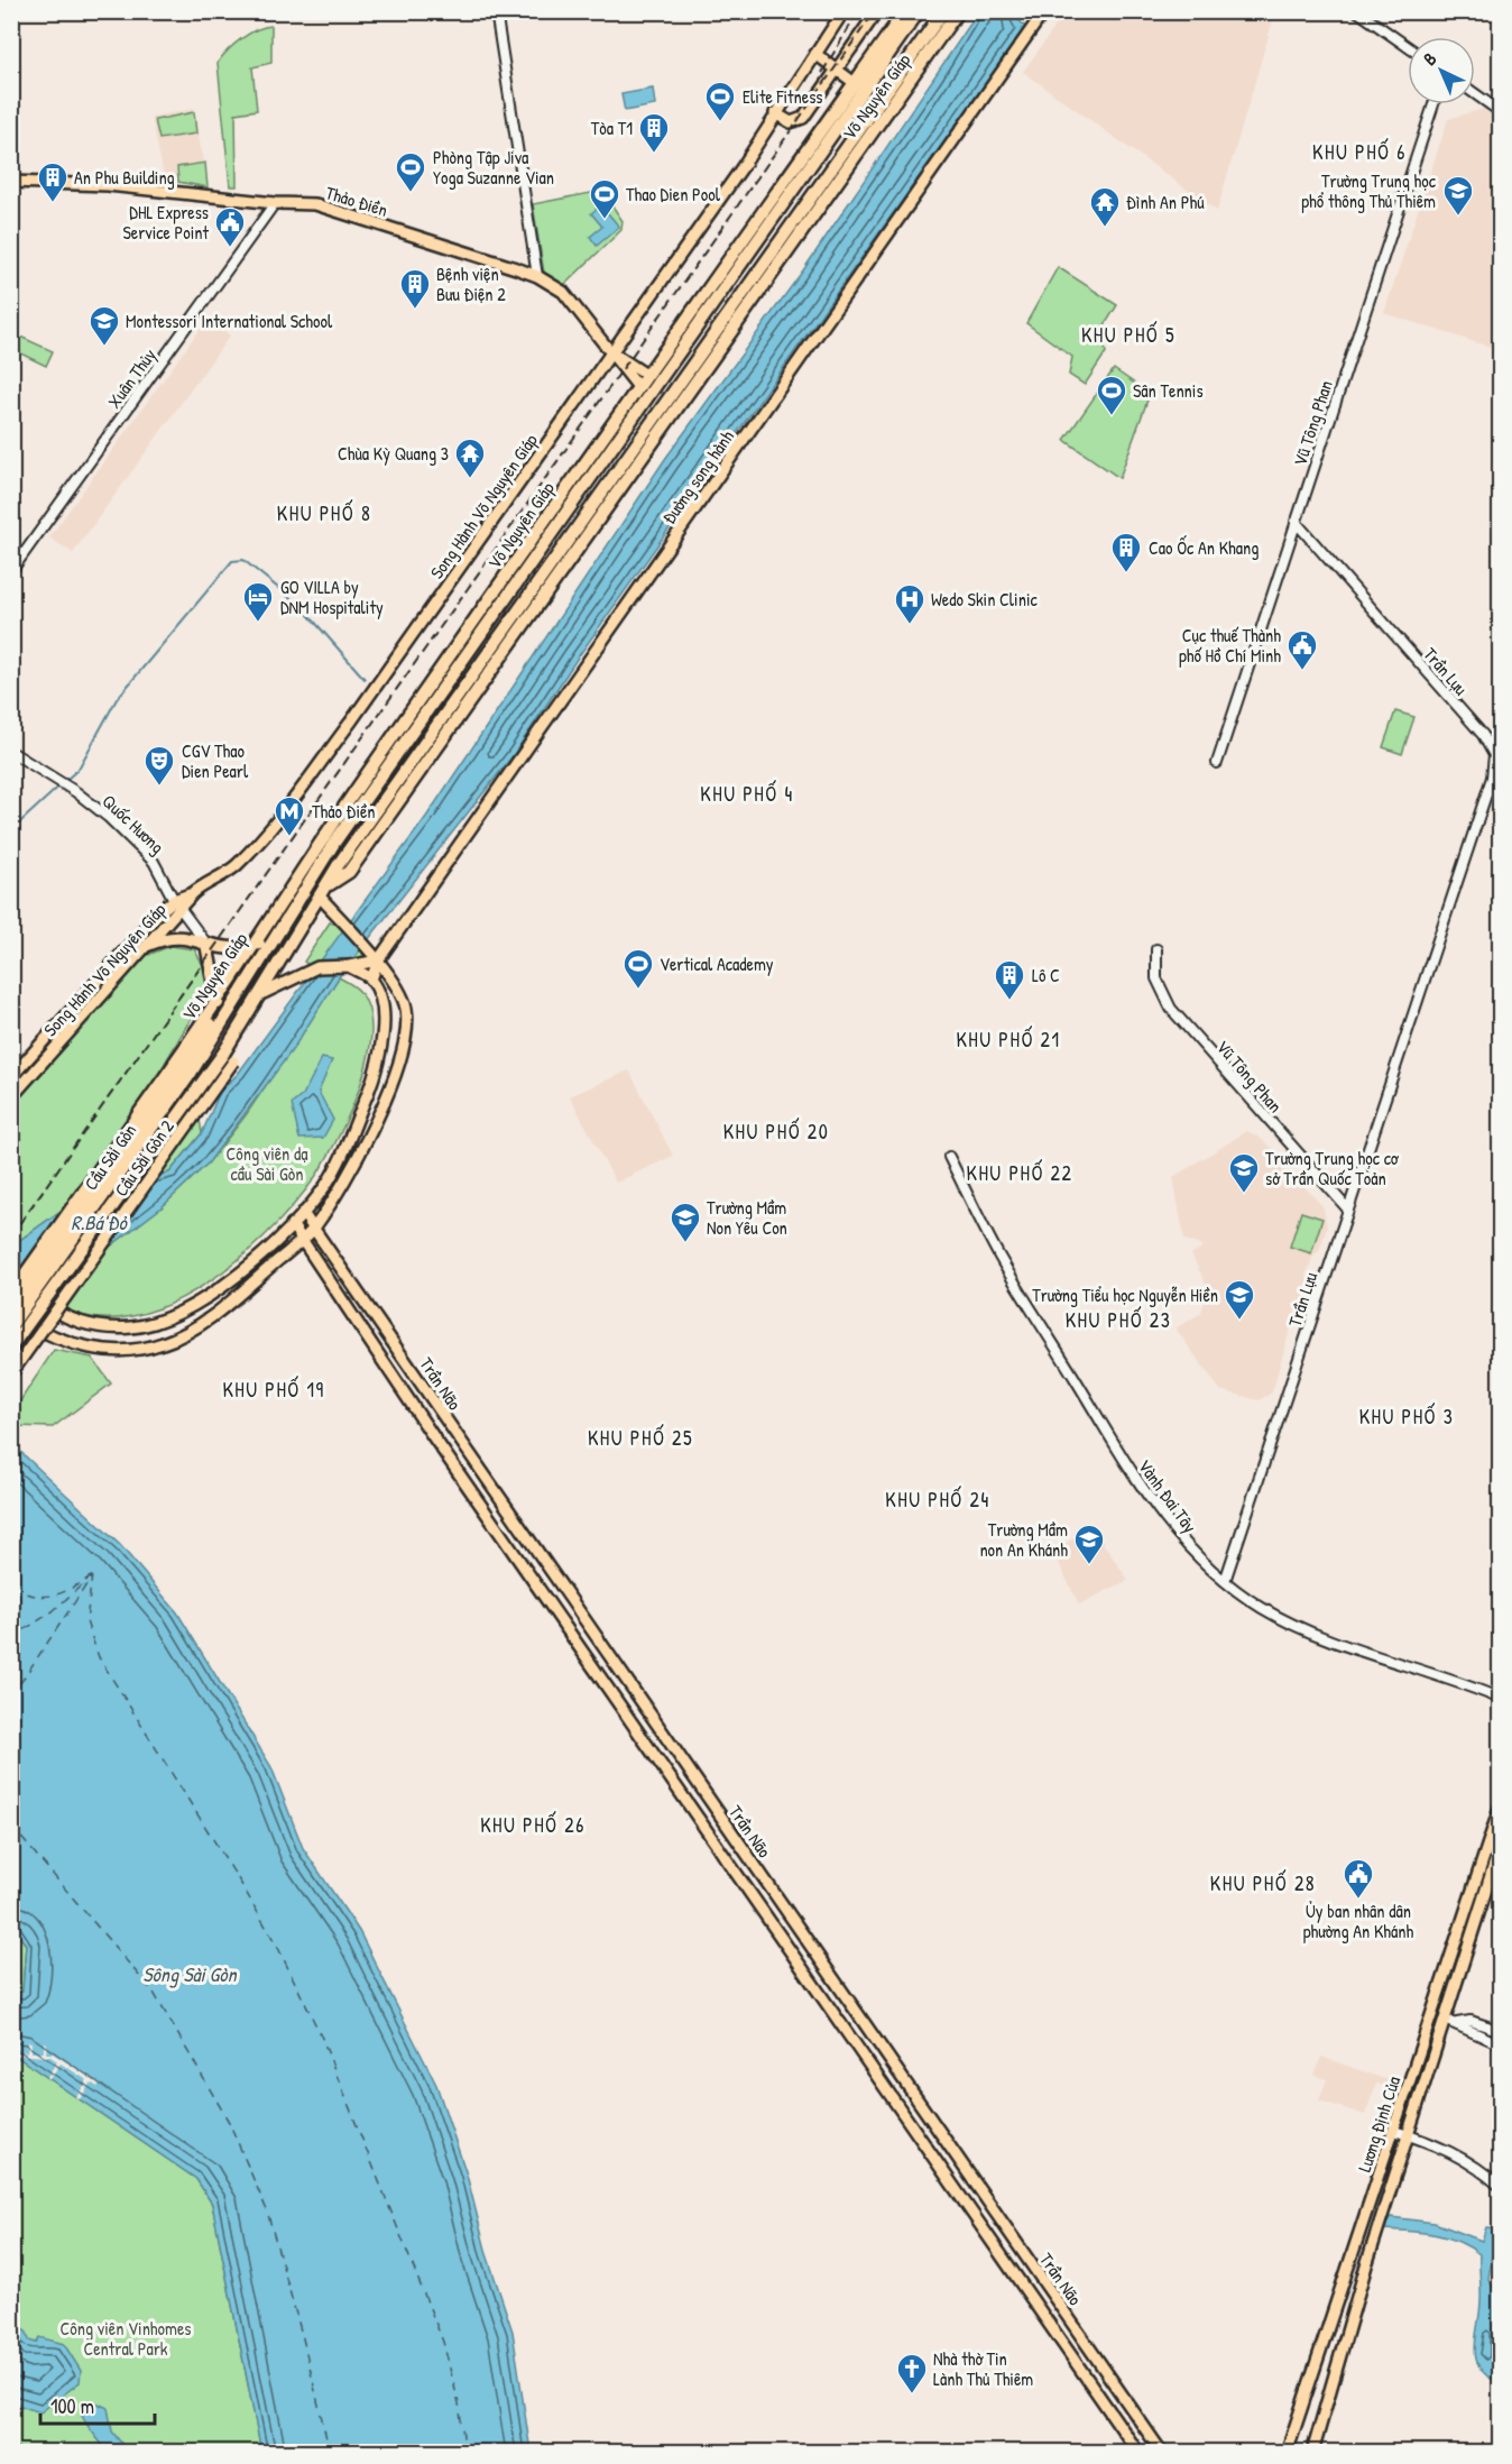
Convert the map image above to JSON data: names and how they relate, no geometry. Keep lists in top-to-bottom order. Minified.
{"streets":{"highway":["Võ Nguyên Giáp","Cầu Sài Gòn","Cầu Sài Gòn 2"],"main road":["Thảo Điền","Đường song hành","Song Hành Võ Nguyên Giáp","Trần Não","Lương Định Của"],"street":["Xuân Thủy","Vũ Tông Phan","Trần Lựu","Quốc Hương","Vành Đai Tây"]},"crossings":[["Võ Nguyên Giáp","Thảo Điền"],["Võ Nguyên Giáp","Cầu Sài Gòn"],["Võ Nguyên Giáp","Cầu Sài Gòn 2"],["Thảo Điền","Xuân Thủy"],["Thảo Điền","Song Hành Võ Nguyên Giáp"],["Vũ Tông Phan","Trần Lựu"],["Song Hành Võ Nguyên Giáp","Quốc Hương"],["Trần Lựu","Vành Đai Tây"]],"districts":["KHU PHỐ 6","KHU PHỐ 5","KHU PHỐ 8","KHU PHỐ 4","KHU PHỐ 21","KHU PHỐ 20","KHU PHỐ 22","KHU PHỐ 23","KHU PHỐ 19","KHU PHỐ 3","KHU PHỐ 25","KHU PHỐ 24","KHU PHỐ 26","KHU PHỐ 28"],"water":["R.Bá Đỏ","Sông Sài Gòn"],"parks":["Công viên dạ cầu Sài Gòn","Công viên Vinhomes Central Park"],"places":{"sports":["Elite Fitness","Phòng Tập Jiva Yoga Suzanne Vian","Thao Dien Pool","Sân Tennis","Vertical Academy"],"building":["Tòa T1","An Phu Building","Bệnh viện Bưu Điện 2","Cao Ốc An Khang","Lô C"],"school or university":["Trường Trung học phổ thông Thủ Thiêm","Montessori International School","Trường Trung học cơ sở Trần Quốc Toản","Trường Mầm Non Yêu Con","Trường Tiểu học Nguyễn Hiền","Trường Mầm non An Khánh"],"temple":["Đình An Phú","Chùa Kỳ Quang 3"],"public building":["DHL Express Service Point","Cục thuế Thành phố Hồ Chí Minh","Ủy ban nhân dân phường An Khánh"],"hotel":["GO VILLA by DNM Hospitality"],"hospital":["Wedo Skin Clinic"],"theatre":["CGV Thao Dien Pearl"],"metro station":["Thảo Điền"],"church":["Nhà thờ Tin Lành Thủ Thiêm"]},"scale_bar":"100 m","north":"top left"}
